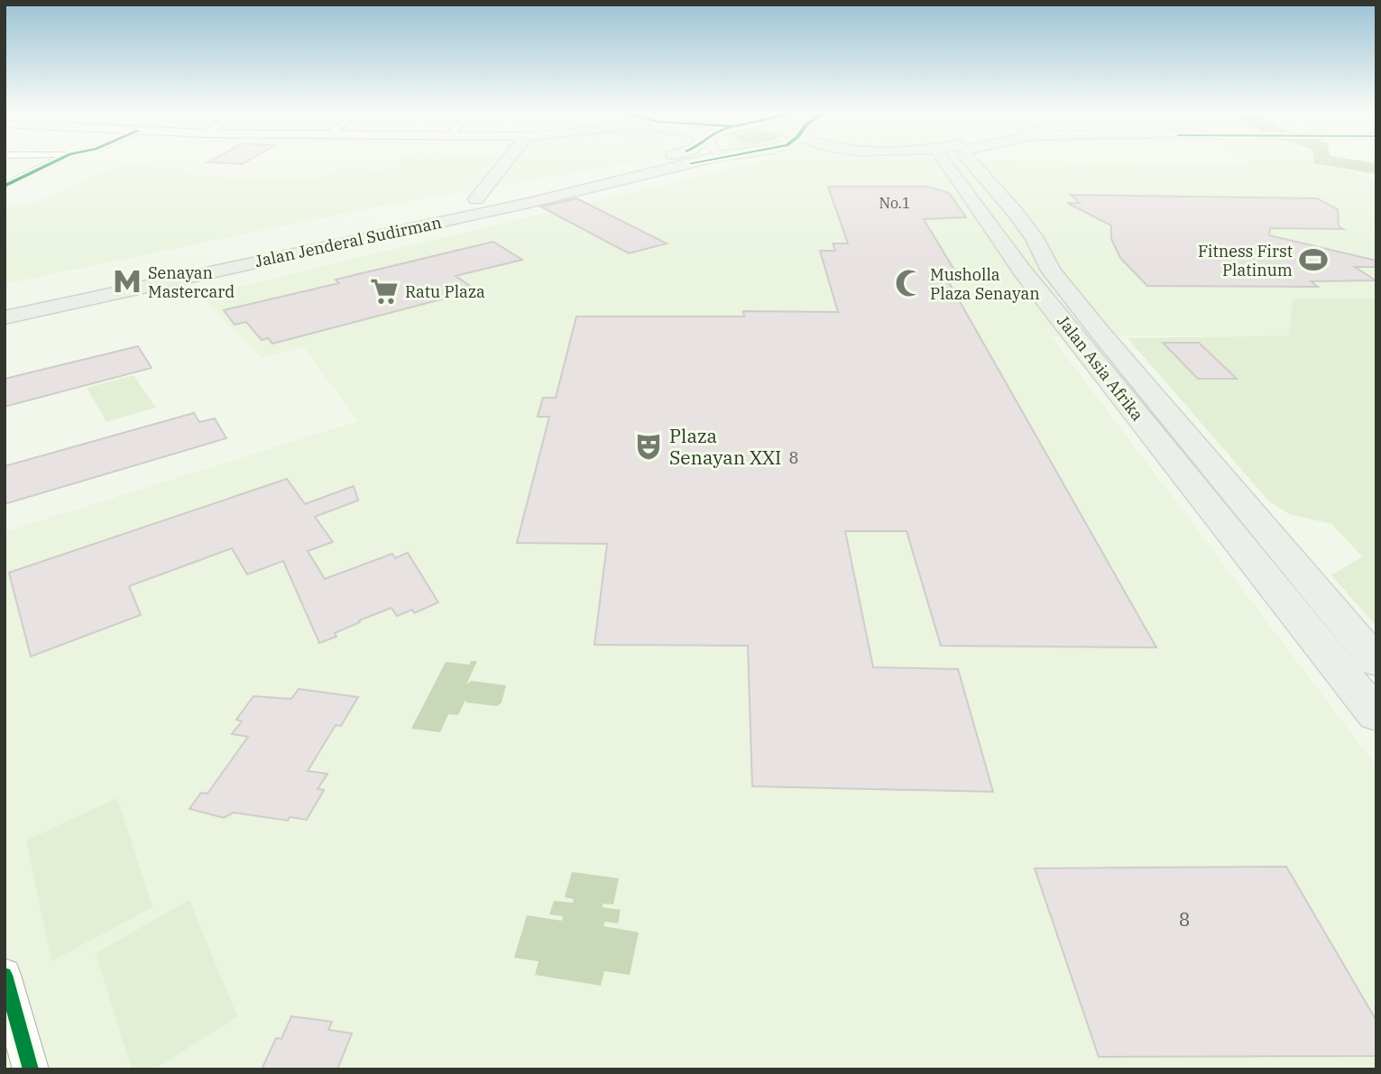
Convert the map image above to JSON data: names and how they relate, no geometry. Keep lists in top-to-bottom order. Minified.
{"streets":{"main road":["Jalan Jenderal Sudirman","Jalan Asia Afrika"]},"places":{"sports":["Fitness First Platinum"],"metro station":["Senayan Mastercard"],"mosque":["Musholla Plaza Senayan"],"supermarket":["Ratu Plaza"],"theatre":["Plaza Senayan XXI"]},"house_numbers":["No.1","8","8"]}
